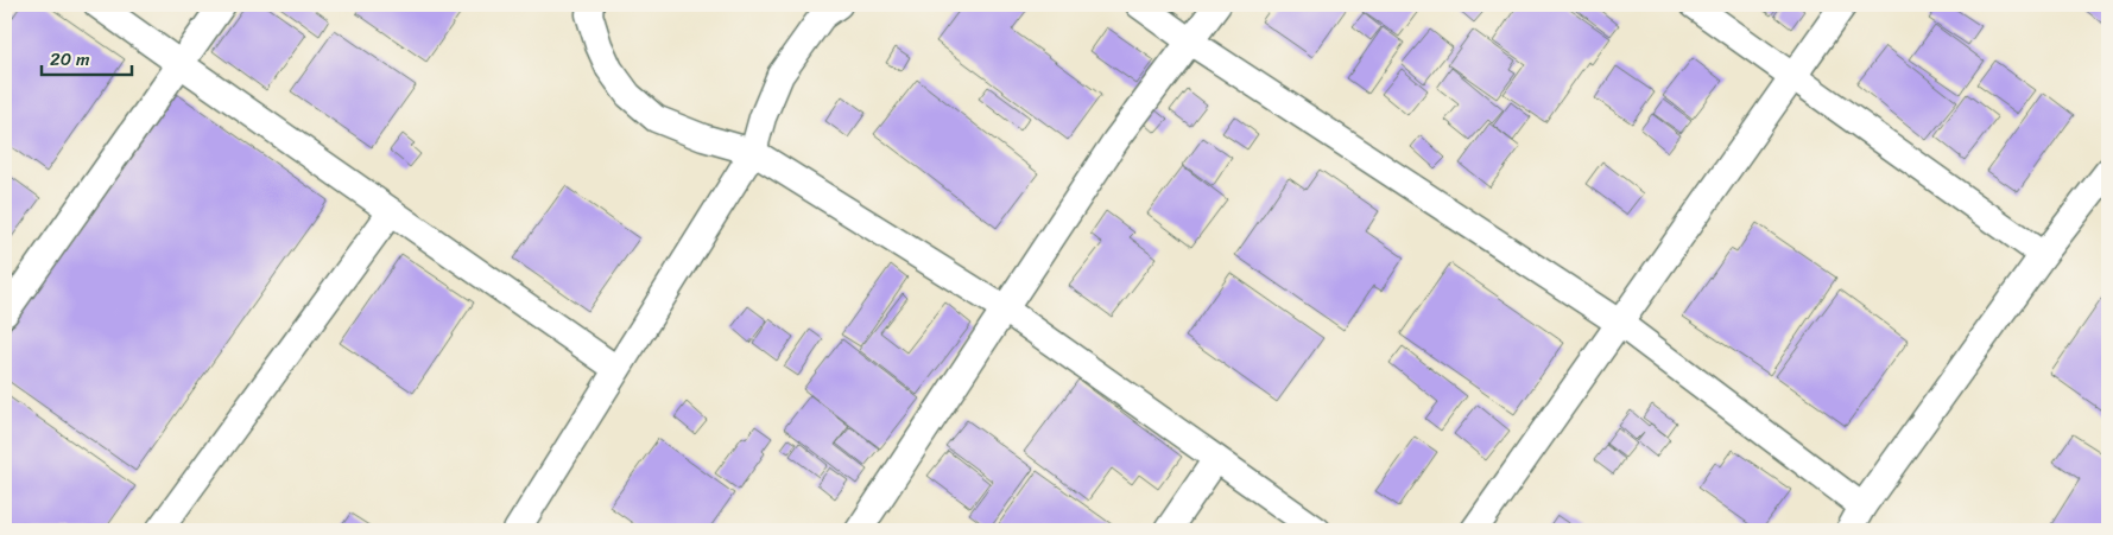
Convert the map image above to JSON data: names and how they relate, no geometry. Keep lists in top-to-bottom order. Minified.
{"scale_bar":"20 m"}
